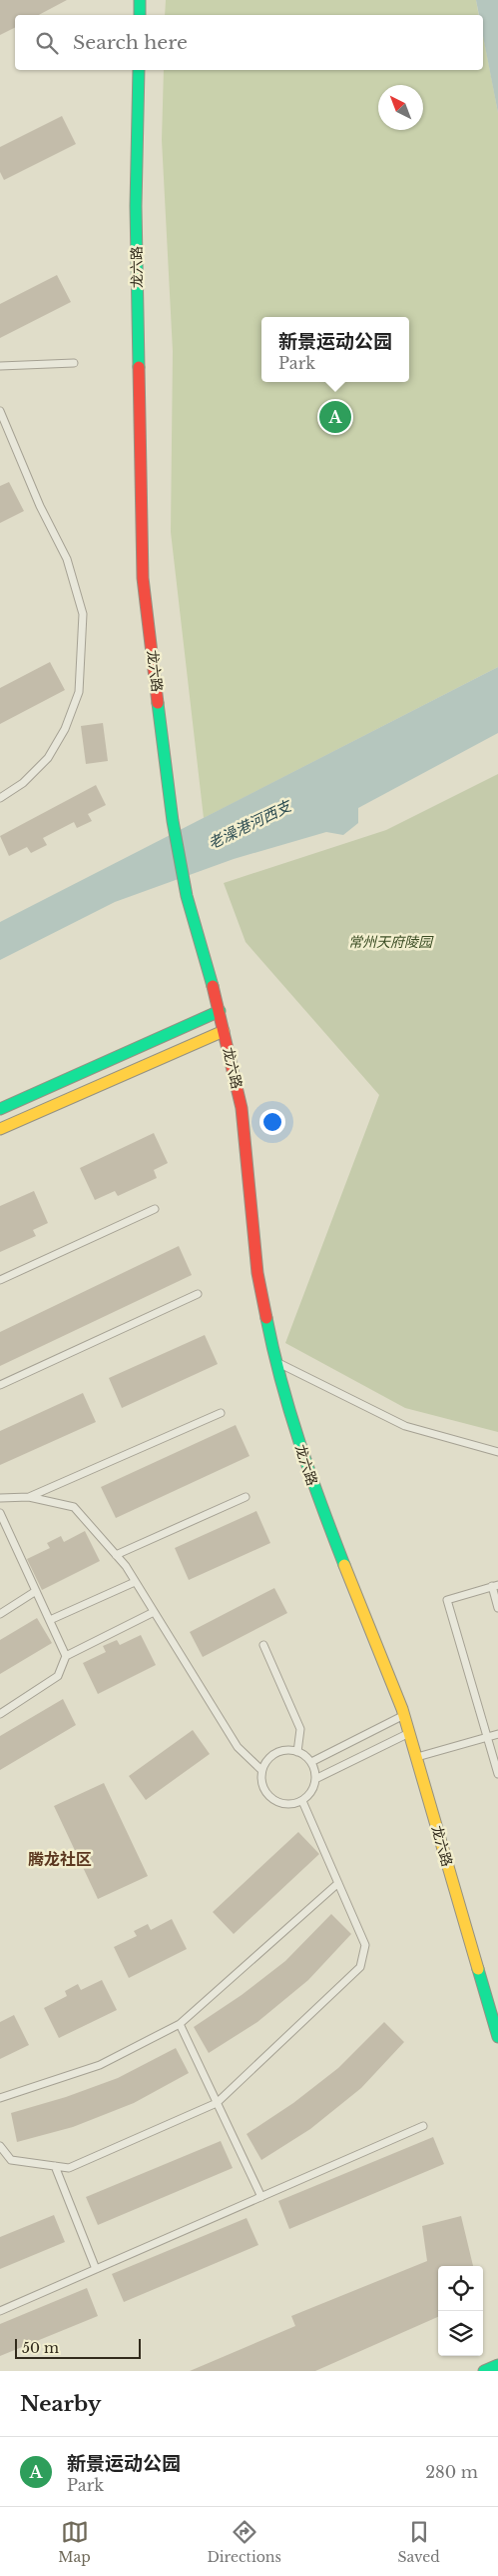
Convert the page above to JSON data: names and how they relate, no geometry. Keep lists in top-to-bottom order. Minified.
{"streets":{"street":["龙六路"]},"districts":["腾龙社区"],"water":["老澡港河西支"],"parks":["常州天府陵园"],"scale_bar":"50 m","north":"top left","page":{"search":"Search here","popup":["新景运动公园","Park"],"pins":"A","scale":"50 m","heading":"Nearby","list":[{"mark":"A","name":"新景运动公园","note":"Park","value":"280 m"}],"nav":["Map","Directions","Saved"]}}
